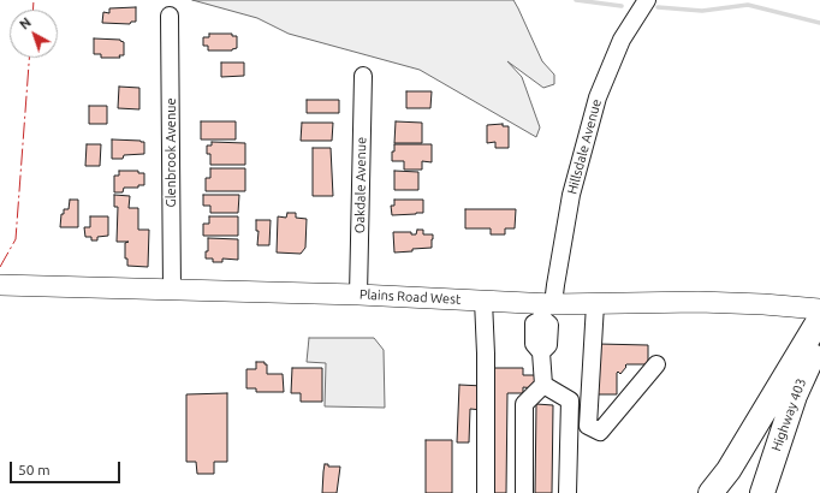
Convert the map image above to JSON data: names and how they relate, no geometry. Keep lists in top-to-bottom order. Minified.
{"streets":{"highway":["Highway 403"],"main road":["Plains Road West"],"street":["Hillsdale Avenue","Glenbrook Avenue","Oakdale Avenue"]},"crossings":[["Hillsdale Avenue","Plains Road West"],["Glenbrook Avenue","Plains Road West"],["Oakdale Avenue","Plains Road West"]],"scale_bar":"50 m","north":"top left"}
